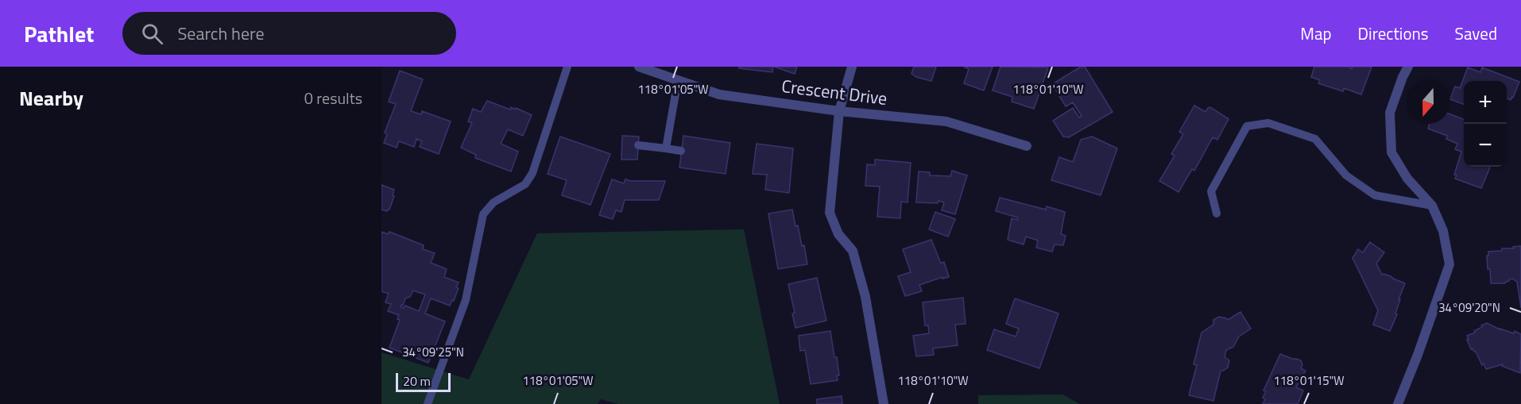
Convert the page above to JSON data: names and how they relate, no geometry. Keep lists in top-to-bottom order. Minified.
{"streets":{"street":["Crescent Drive"]},"scale_bar":"20 m","north":"bottom","page":{"header":"Pathlet","search":"Search here","nav":["Map","Directions","Saved"],"heading":["Nearby","0 results"],"map_buttons":["+","−"],"scale":"20 m"},"coordinates":["118°01'05\"W","118°01'10\"W","34°09'20\"N","34°09'25\"N","118°01'15\"W"]}
